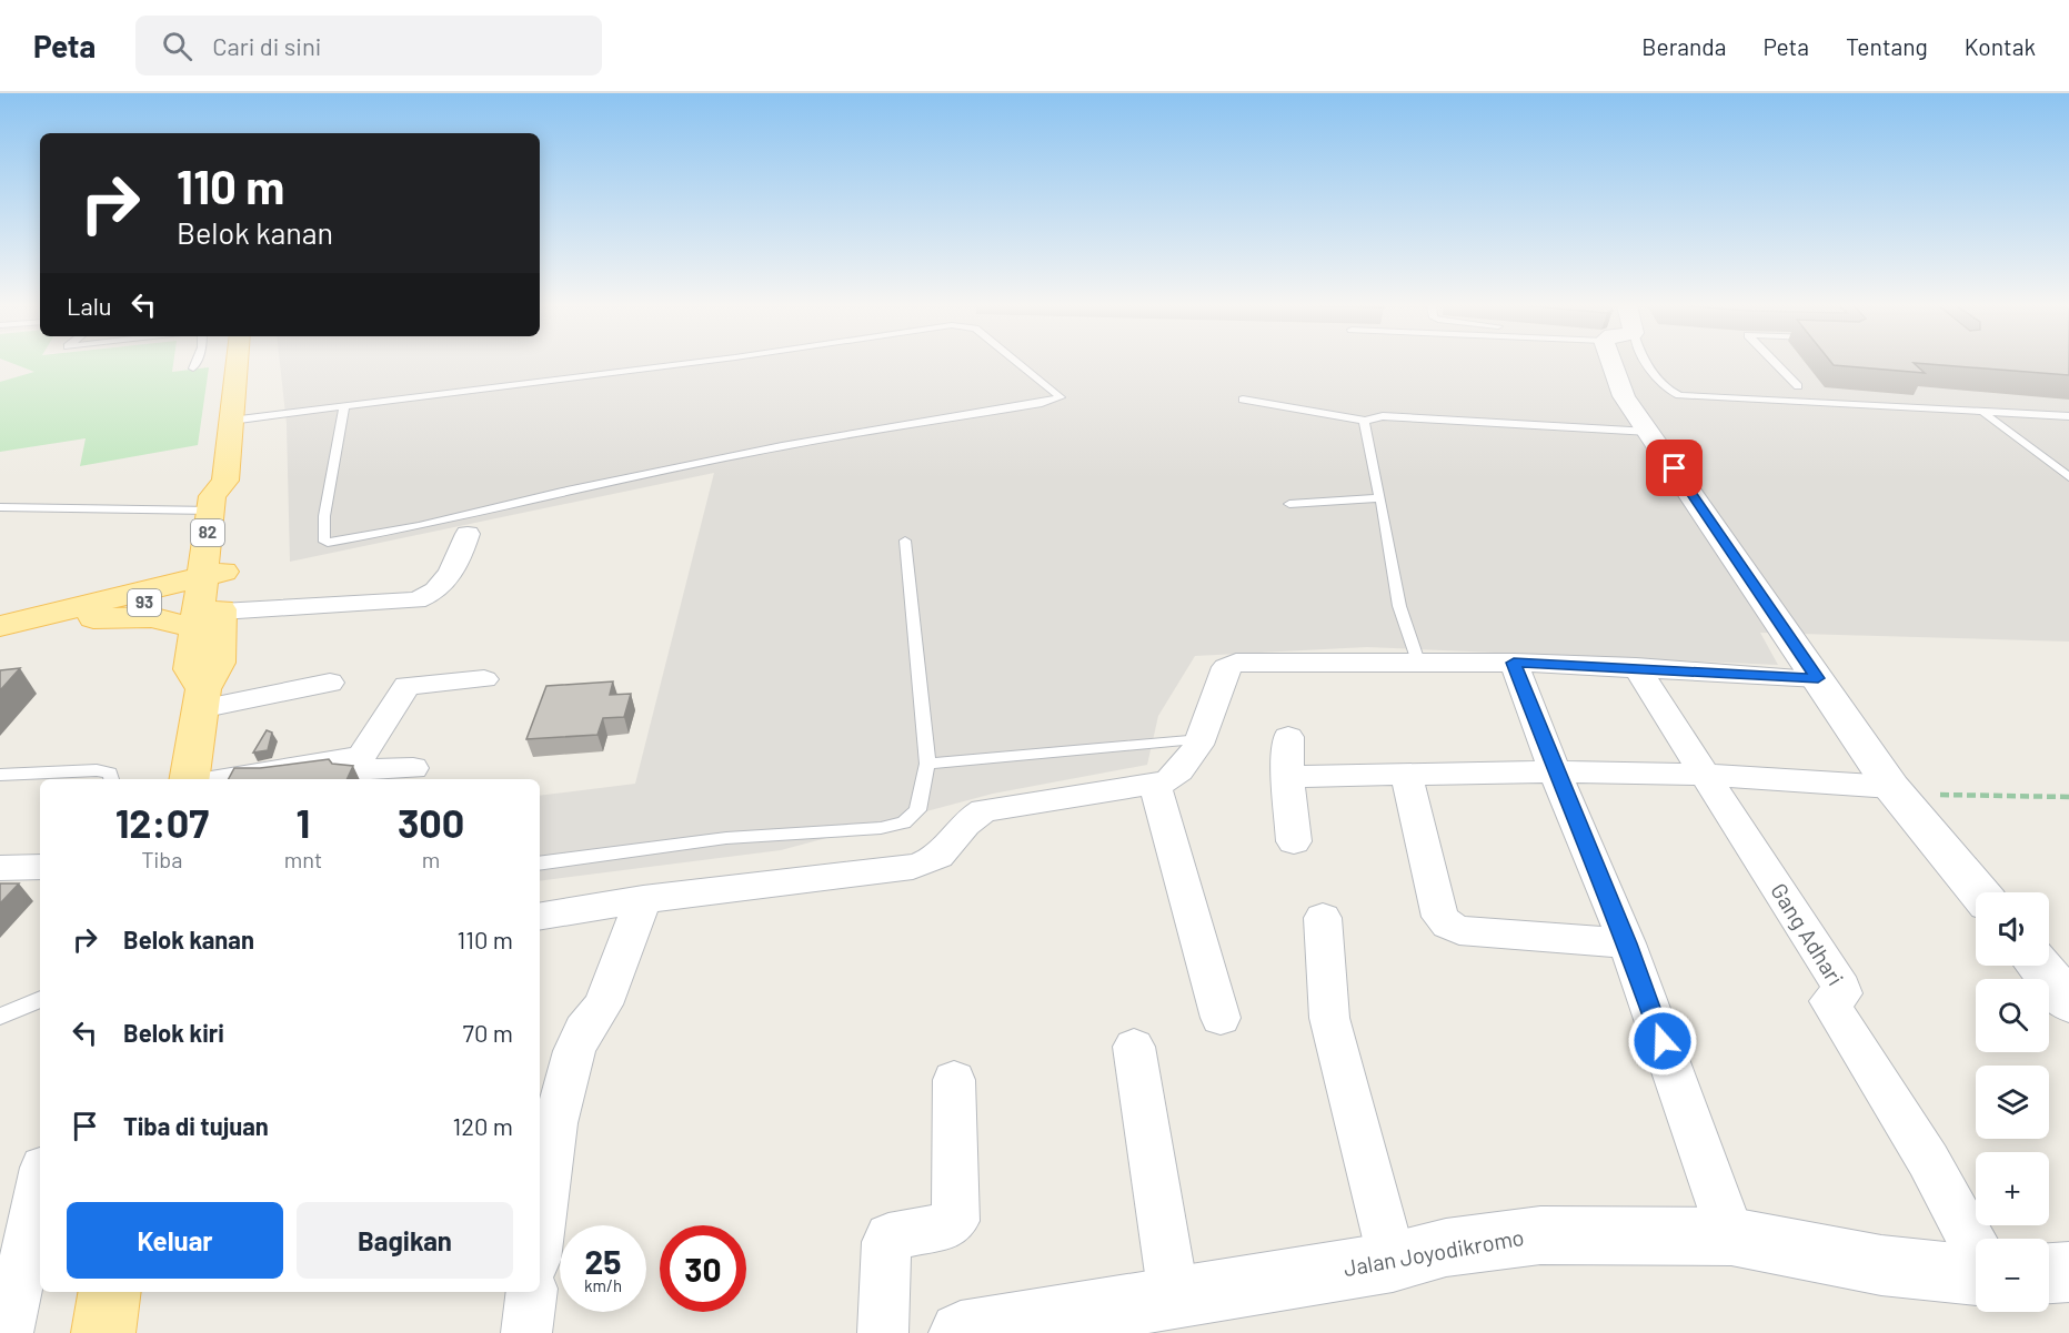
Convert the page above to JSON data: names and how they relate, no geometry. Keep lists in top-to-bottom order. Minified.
{"streets":{"main road":["82","93"],"street":["Gang Adhari","Jalan Joyodikromo"]},"crossings":[["82","93"]],"page":{"header":"Peta","search":"Cari di sini","nav":["Beranda","Peta","Tentang","Kontak"],"turn":["110 m","Belok kanan"],"then":"Lalu","eta":["12:07","Tiba","1","mnt","300","m"],"map_buttons":["+","−"],"list":[{"name":"Belok kanan","value":"110 m"},{"name":"Belok kiri","value":"70 m"},{"name":"Tiba di tujuan","value":"120 m"}],"buttons":["Keluar","Bagikan"],"speed":"25 km/h","limit":"30"}}
